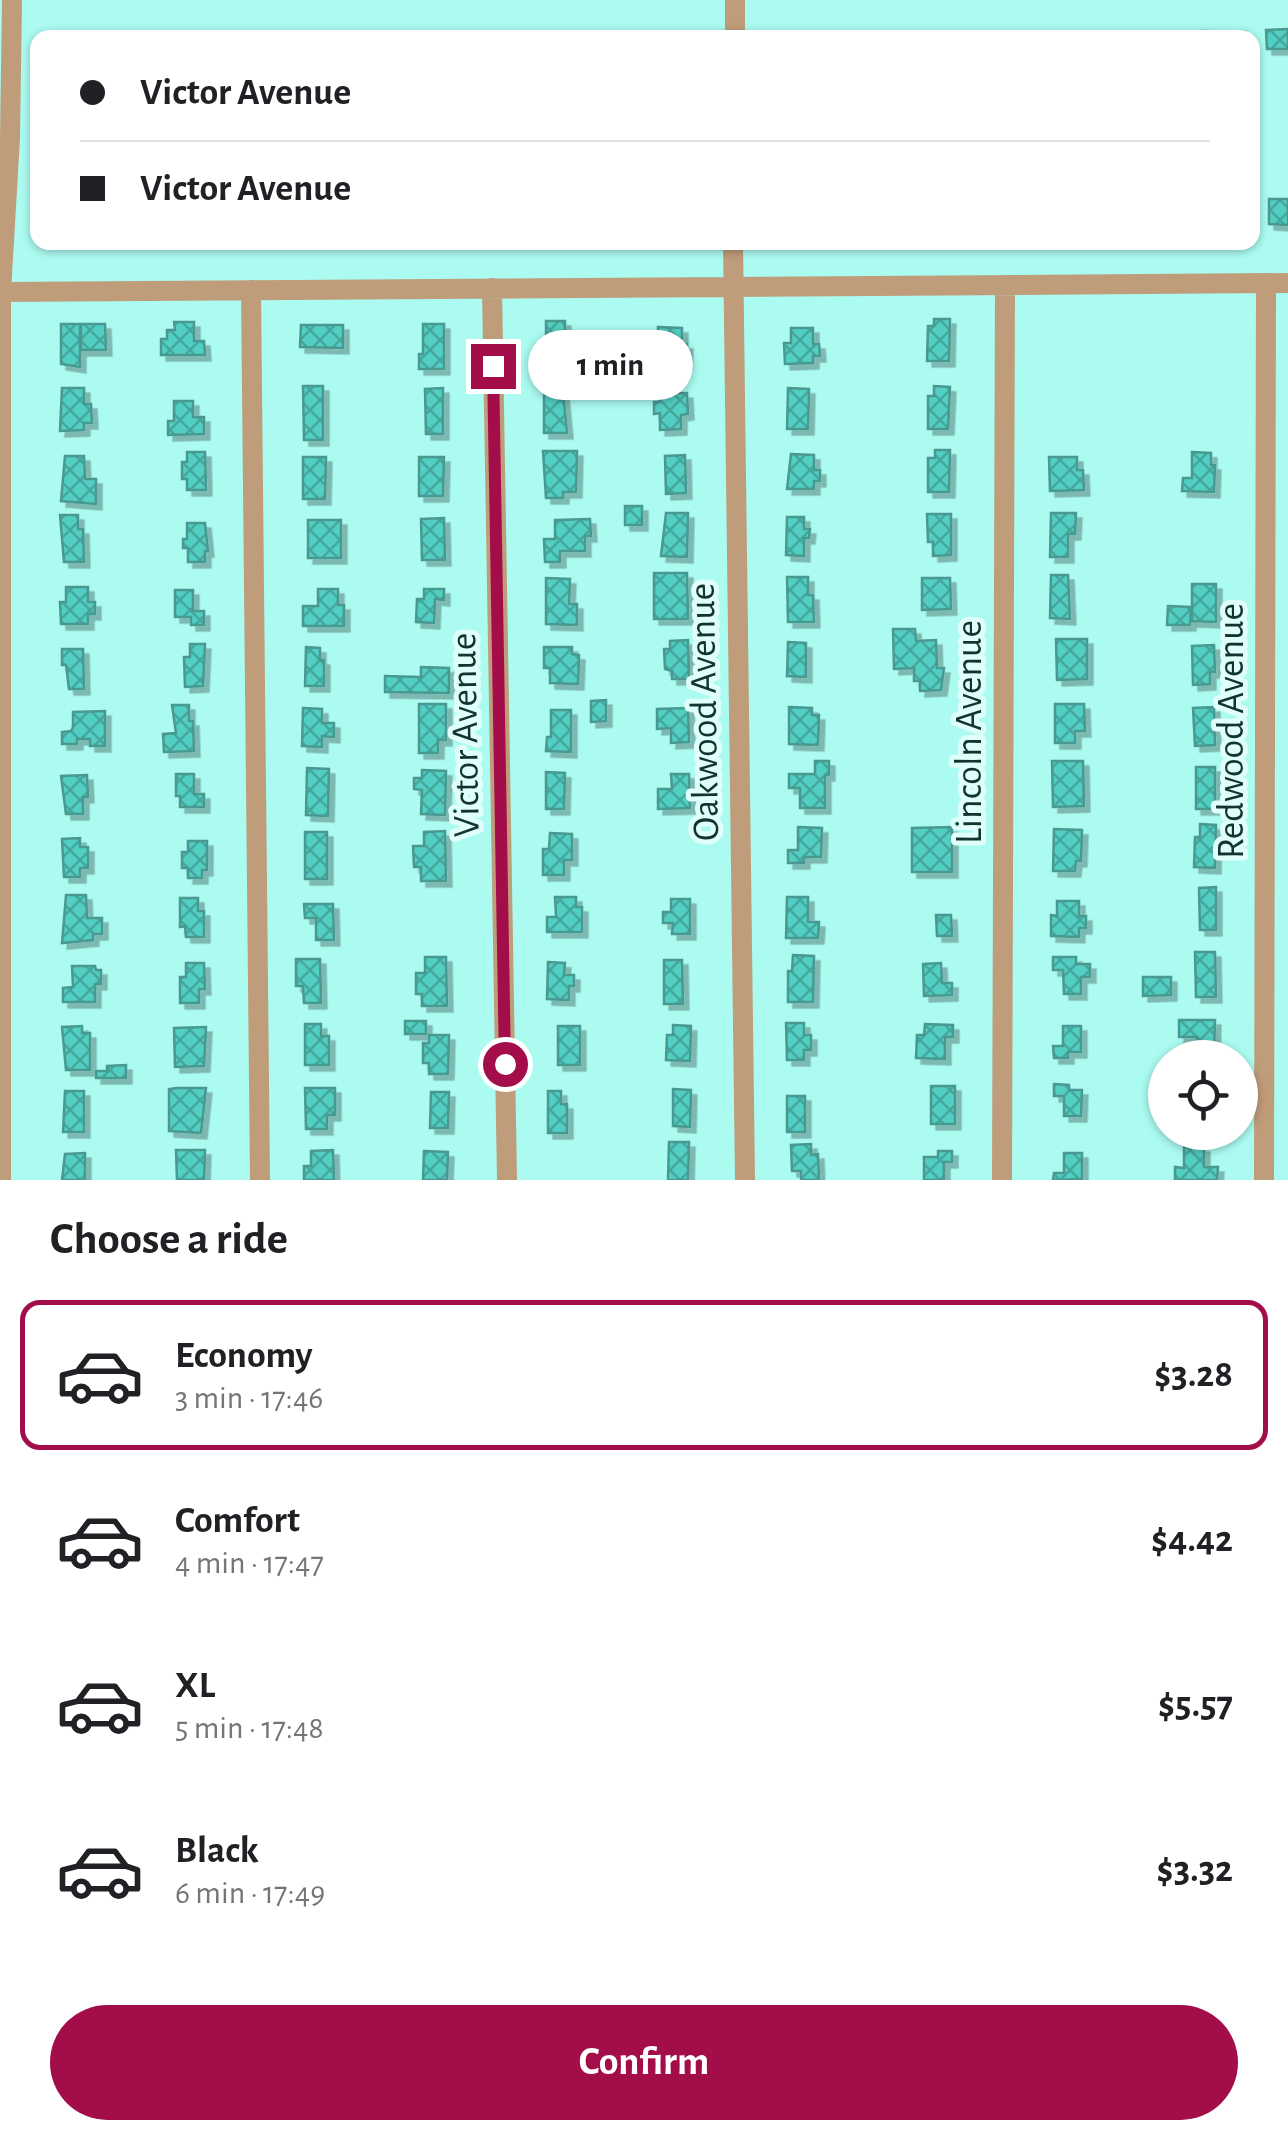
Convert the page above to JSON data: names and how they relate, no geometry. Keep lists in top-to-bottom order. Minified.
{"streets":{"street":["Oakwood Avenue","Redwood Avenue","Lincoln Avenue","Victor Avenue"]},"page":{"banner":["Victor Avenue","Victor Avenue"],"bubble":"1 min","heading":"Choose a ride","list":[{"name":"Economy","note":"3 min · 17:46","value":"$3.28"},{"name":"Comfort","note":"4 min · 17:47","value":"$4.42"},{"name":"XL","note":"5 min · 17:48","value":"$5.57"},{"name":"Black","note":"6 min · 17:49","value":"$3.32"}],"buttons":"Confirm"}}
